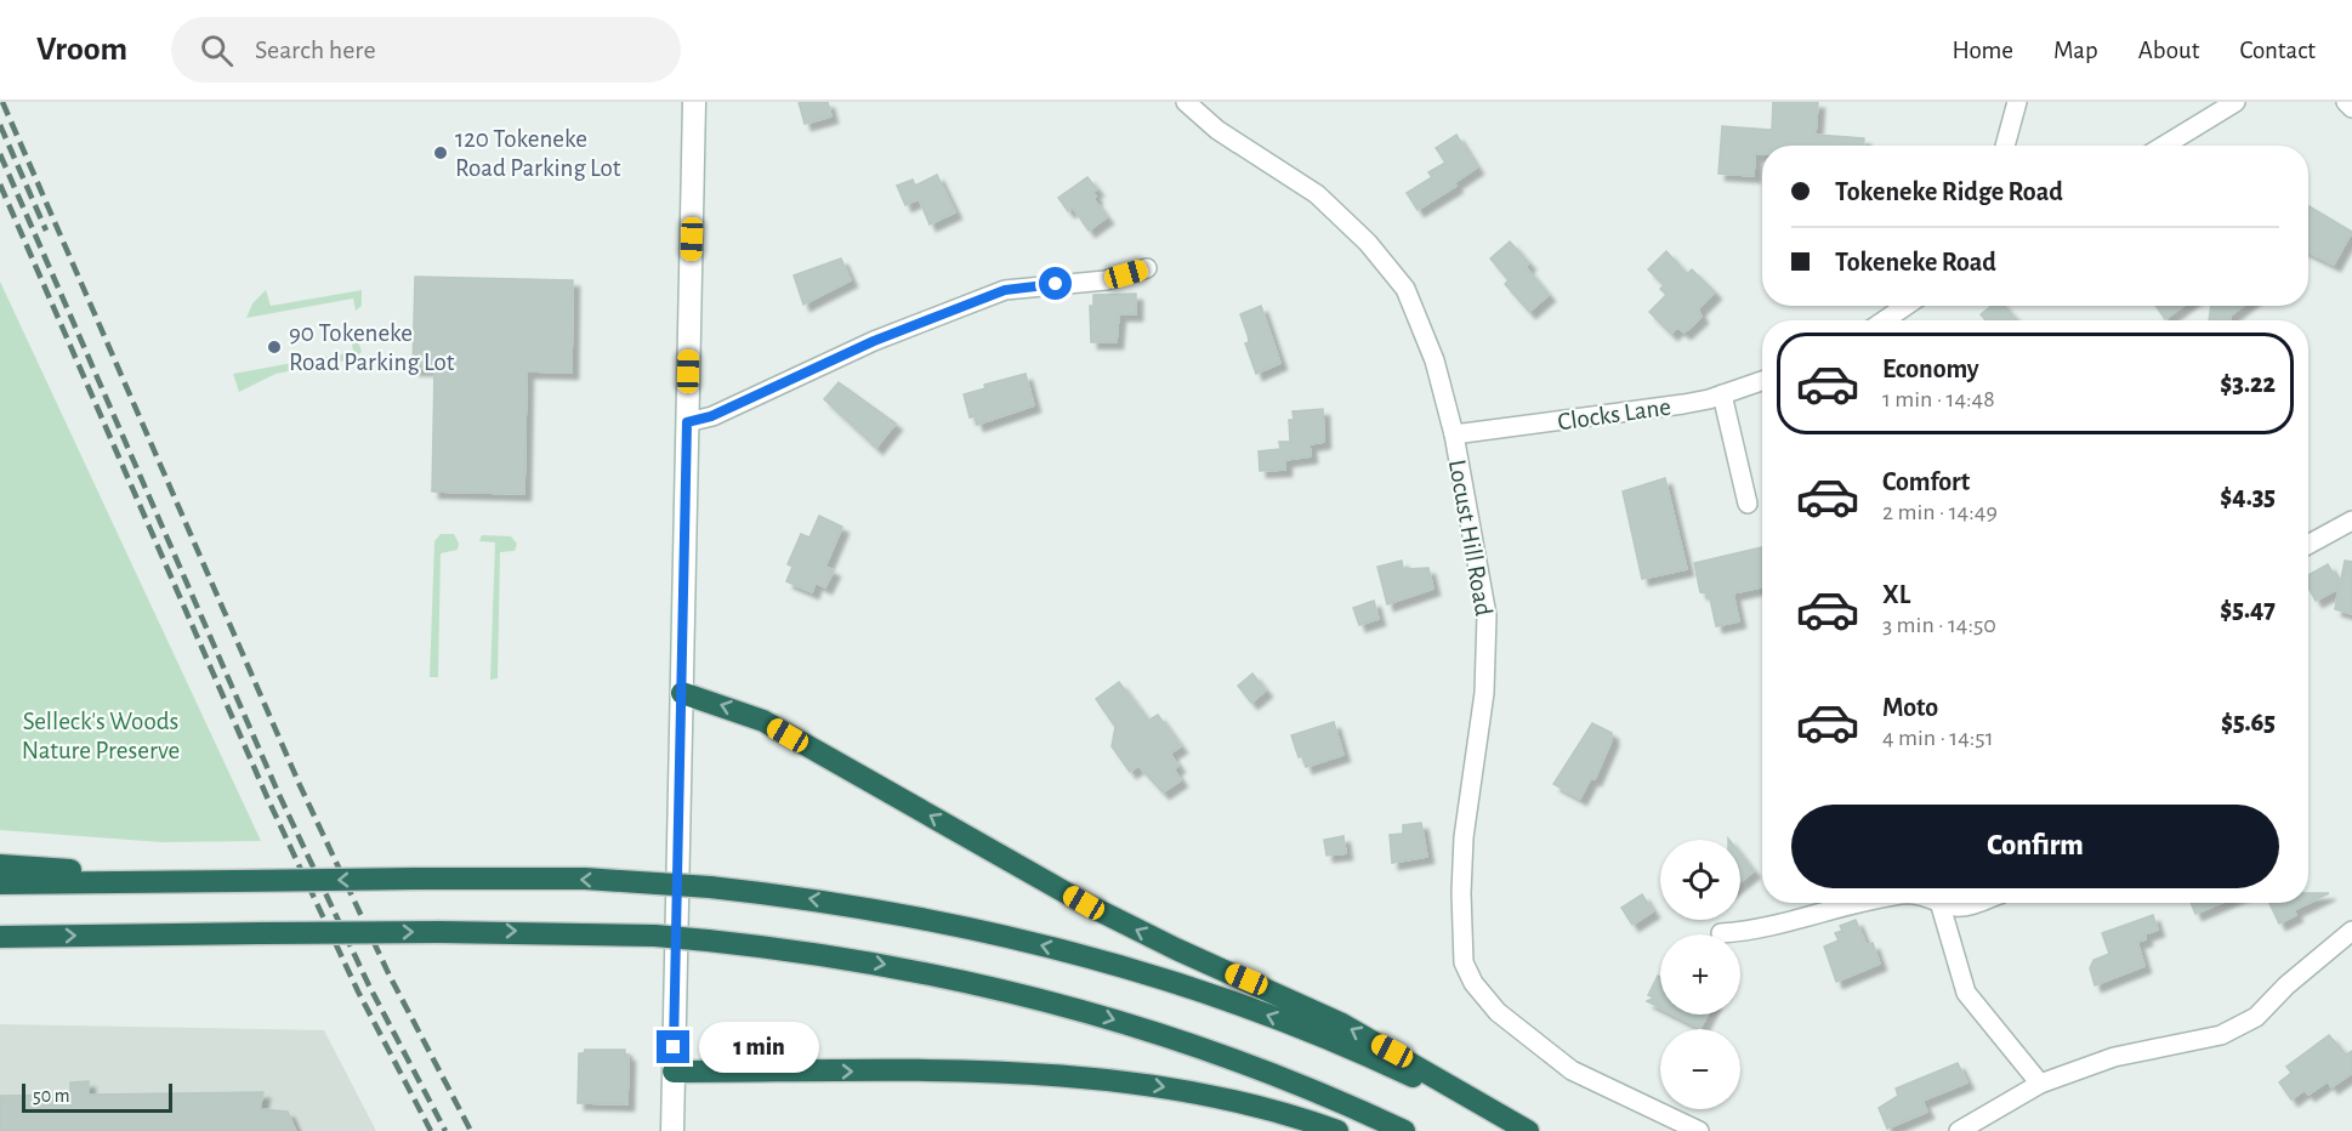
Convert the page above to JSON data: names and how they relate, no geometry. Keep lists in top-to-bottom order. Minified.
{"streets":{"street":["Clocks Lane","Locust Hill Road"]},"crossings":[["Clocks Lane","Locust Hill Road"]],"parks":["Selleck's Woods Nature Preserve"],"places":["120 Tokeneke Road Parking Lot","90 Tokeneke Road Parking Lot"],"scale_bar":"50 m","page":{"header":"Vroom","search":"Search here","nav":["Home","Map","About","Contact"],"banner":["Tokeneke Ridge Road","Tokeneke Road"],"list":[{"name":"Economy","note":"1 min · 14:48","value":"$3.22"},{"name":"Comfort","note":"2 min · 14:49","value":"$4.35"},{"name":"XL","note":"3 min · 14:50","value":"$5.47"},{"name":"Moto","note":"4 min · 14:51","value":"$5.65"}],"buttons":"Confirm","map_buttons":["+","−"],"bubble":"1 min","scale":"50 m"}}
